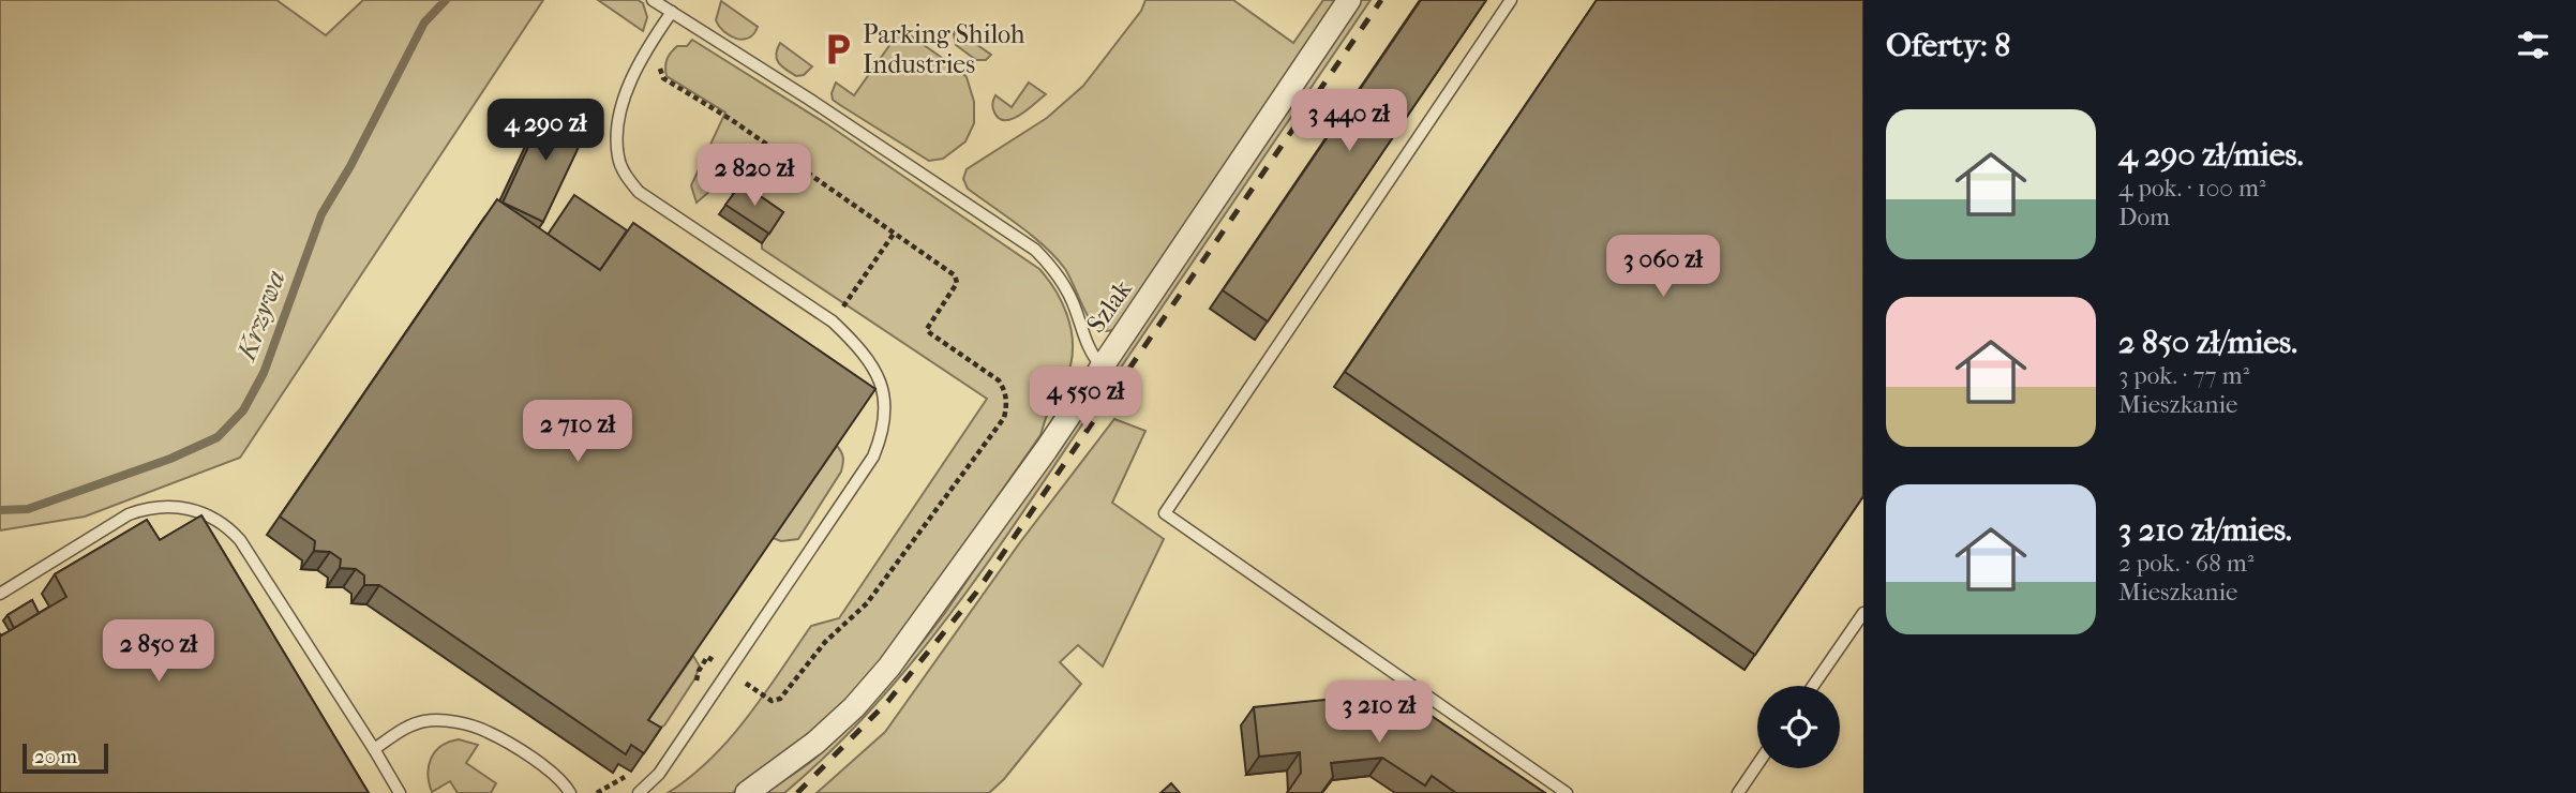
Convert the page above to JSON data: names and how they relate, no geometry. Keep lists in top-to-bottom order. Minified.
{"streets":{"street":["Szlak"]},"water":["Krzywa"],"places":{"parking":["Parking Shiloh Industries"]},"scale_bar":"20 m","page":{"heading":"Oferty: 8","price":["3 440 zł","4 290 zł","2 820 zł","3 060 zł","4 550 zł","2 710 zł","2 850 zł","3 210 zł"],"list":[{"name":"4 290 zł/mies.","note":"4 pok. · 100 m² · Dom"},{"name":"2 850 zł/mies.","note":"3 pok. · 77 m² · Mieszkanie"},{"name":"3 210 zł/mies.","note":"2 pok. · 68 m² · Mieszkanie"}],"scale":"20 m"}}
